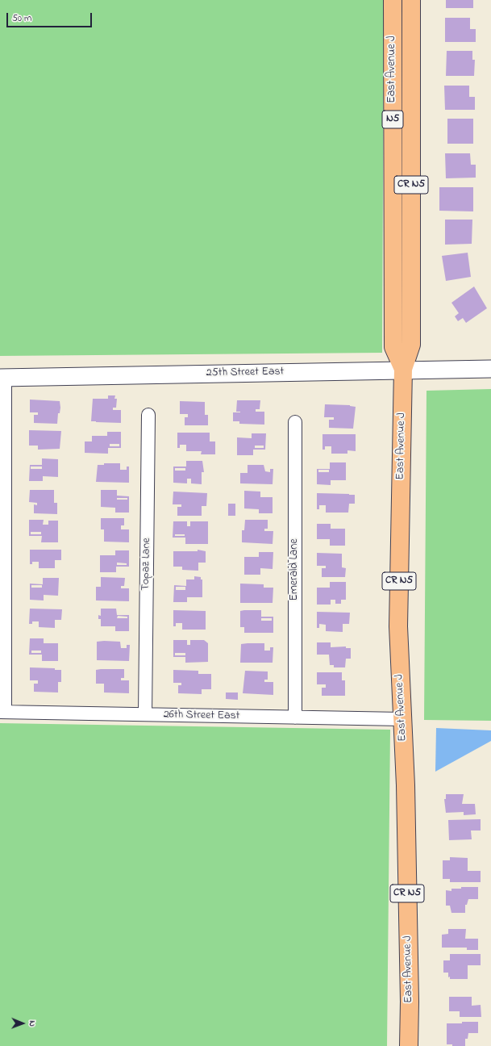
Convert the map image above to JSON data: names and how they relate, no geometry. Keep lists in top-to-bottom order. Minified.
{"streets":{"main road":["East Avenue J","N5","CR N5"],"street":["25th Street East","Topaz Lane","Emerald Lane","26th Street East"]},"crossings":[["East Avenue J","25th Street East"],["East Avenue J","26th Street East"],["Topaz Lane","26th Street East"],["Emerald Lane","26th Street East"]],"scale_bar":"50 m","north":"right"}
